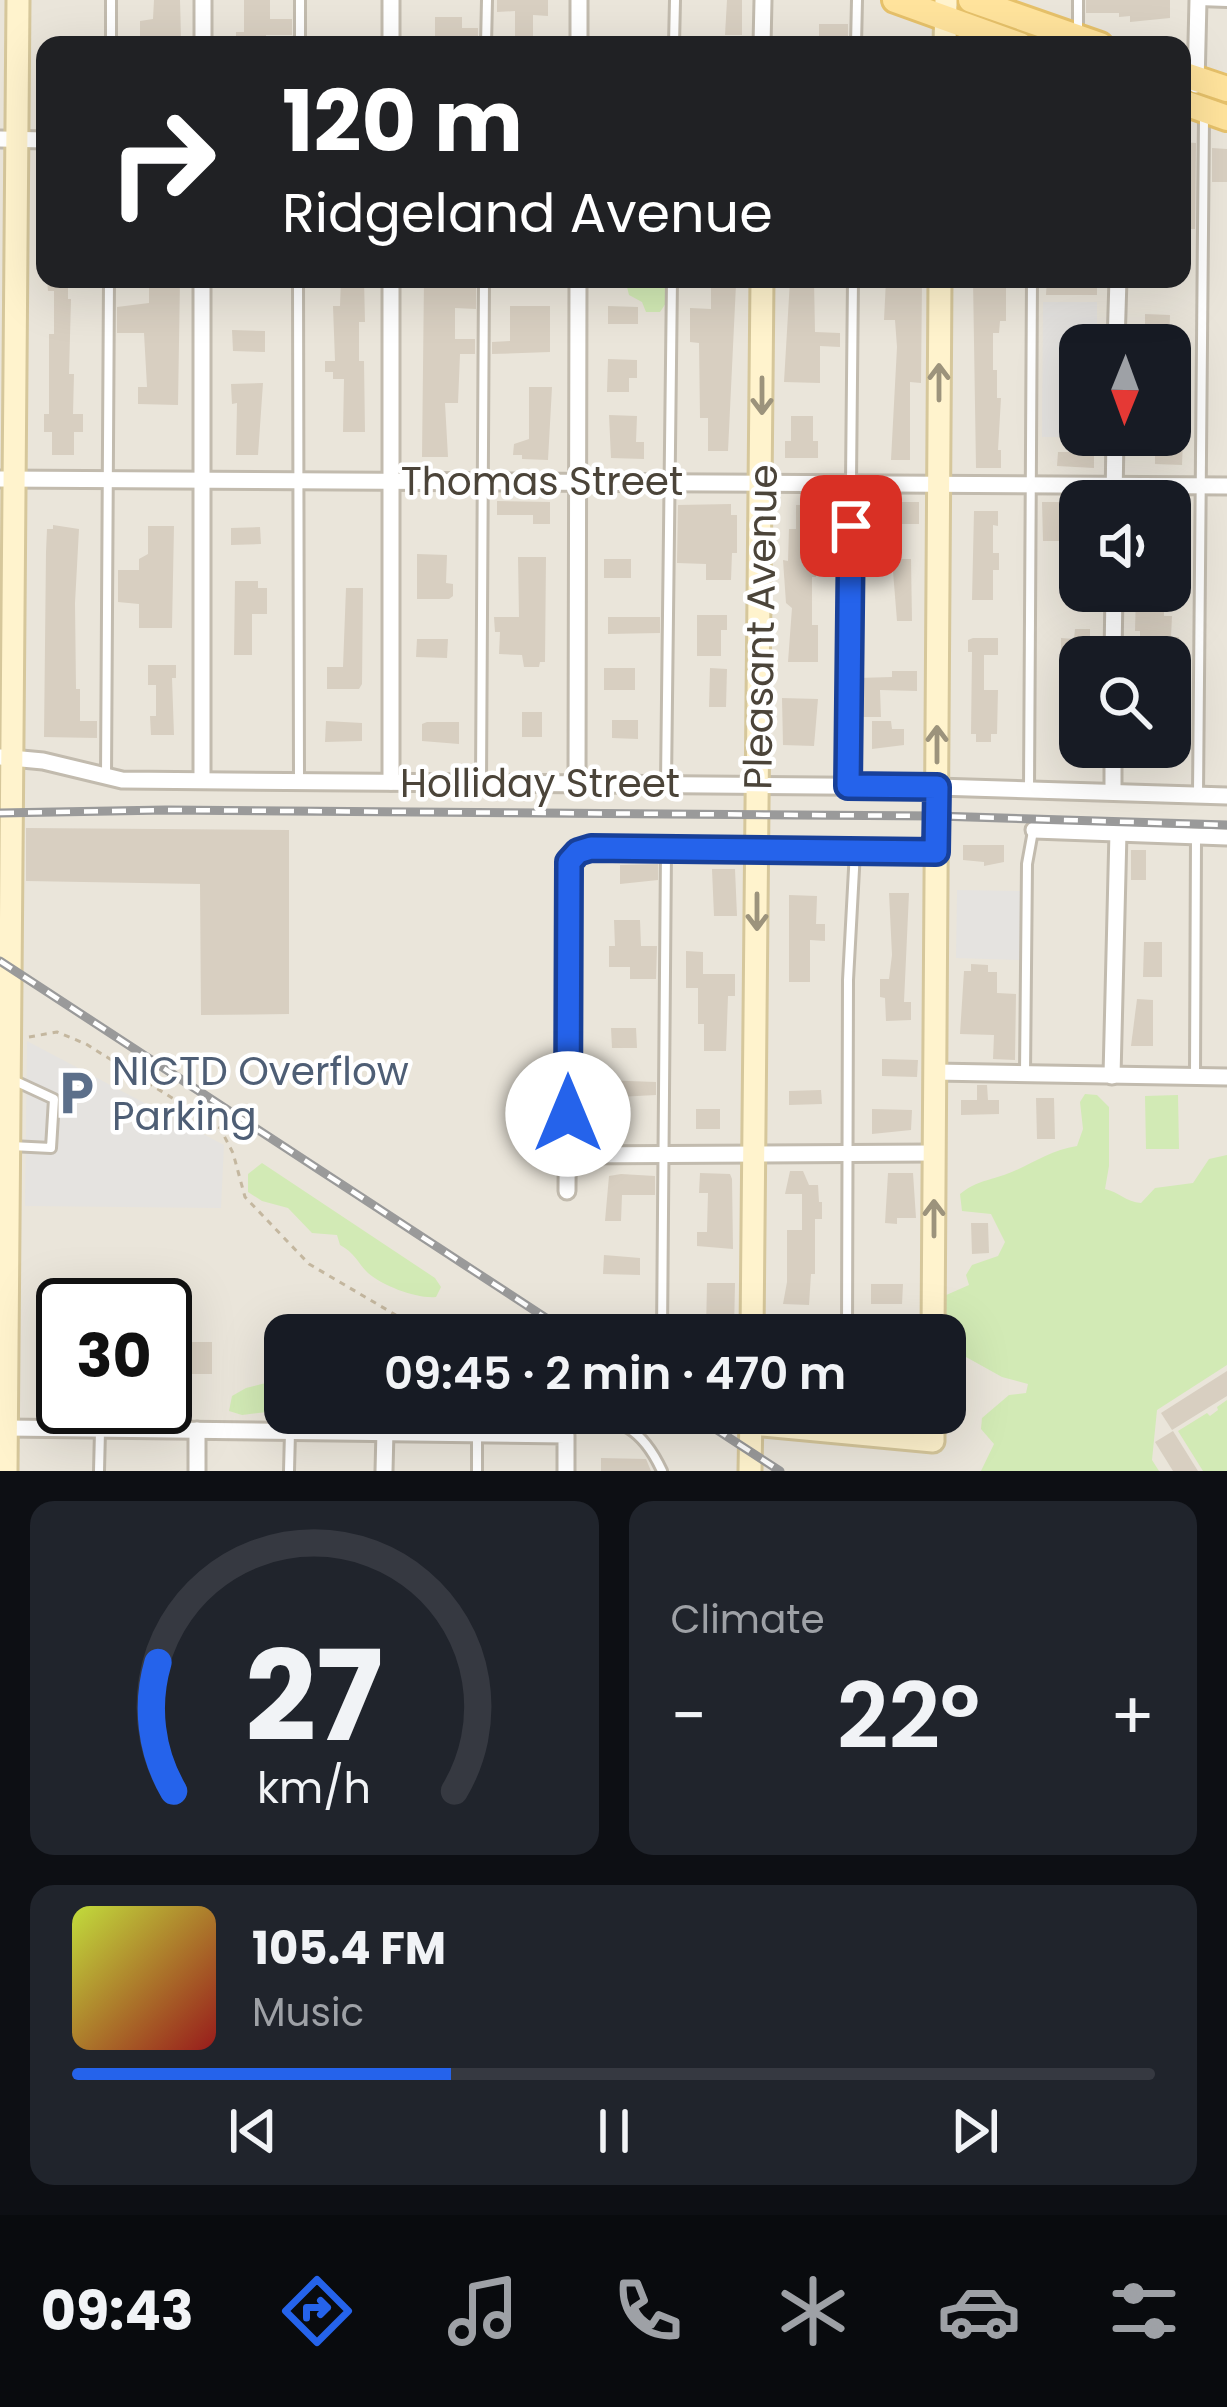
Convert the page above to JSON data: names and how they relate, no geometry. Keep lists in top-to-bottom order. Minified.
{"streets":{"street":["Thomas Street","Pleasant Avenue","Holliday Street"]},"crossings":[["Thomas Street","Pleasant Avenue"],["Pleasant Avenue","Holliday Street"]],"places":{"parking":["NICTD Overflow Parking"]},"north":"bottom","page":{"turn":["120 m","Ridgeland Avenue"],"limit":"30","trip":"09:45 · 2 min · 470 m","tile":"Climate","heat":["−","22°","+"],"song":["105.4 FM","Music"],"tabs":"09:43","gauge":["27","km/h"]}}
